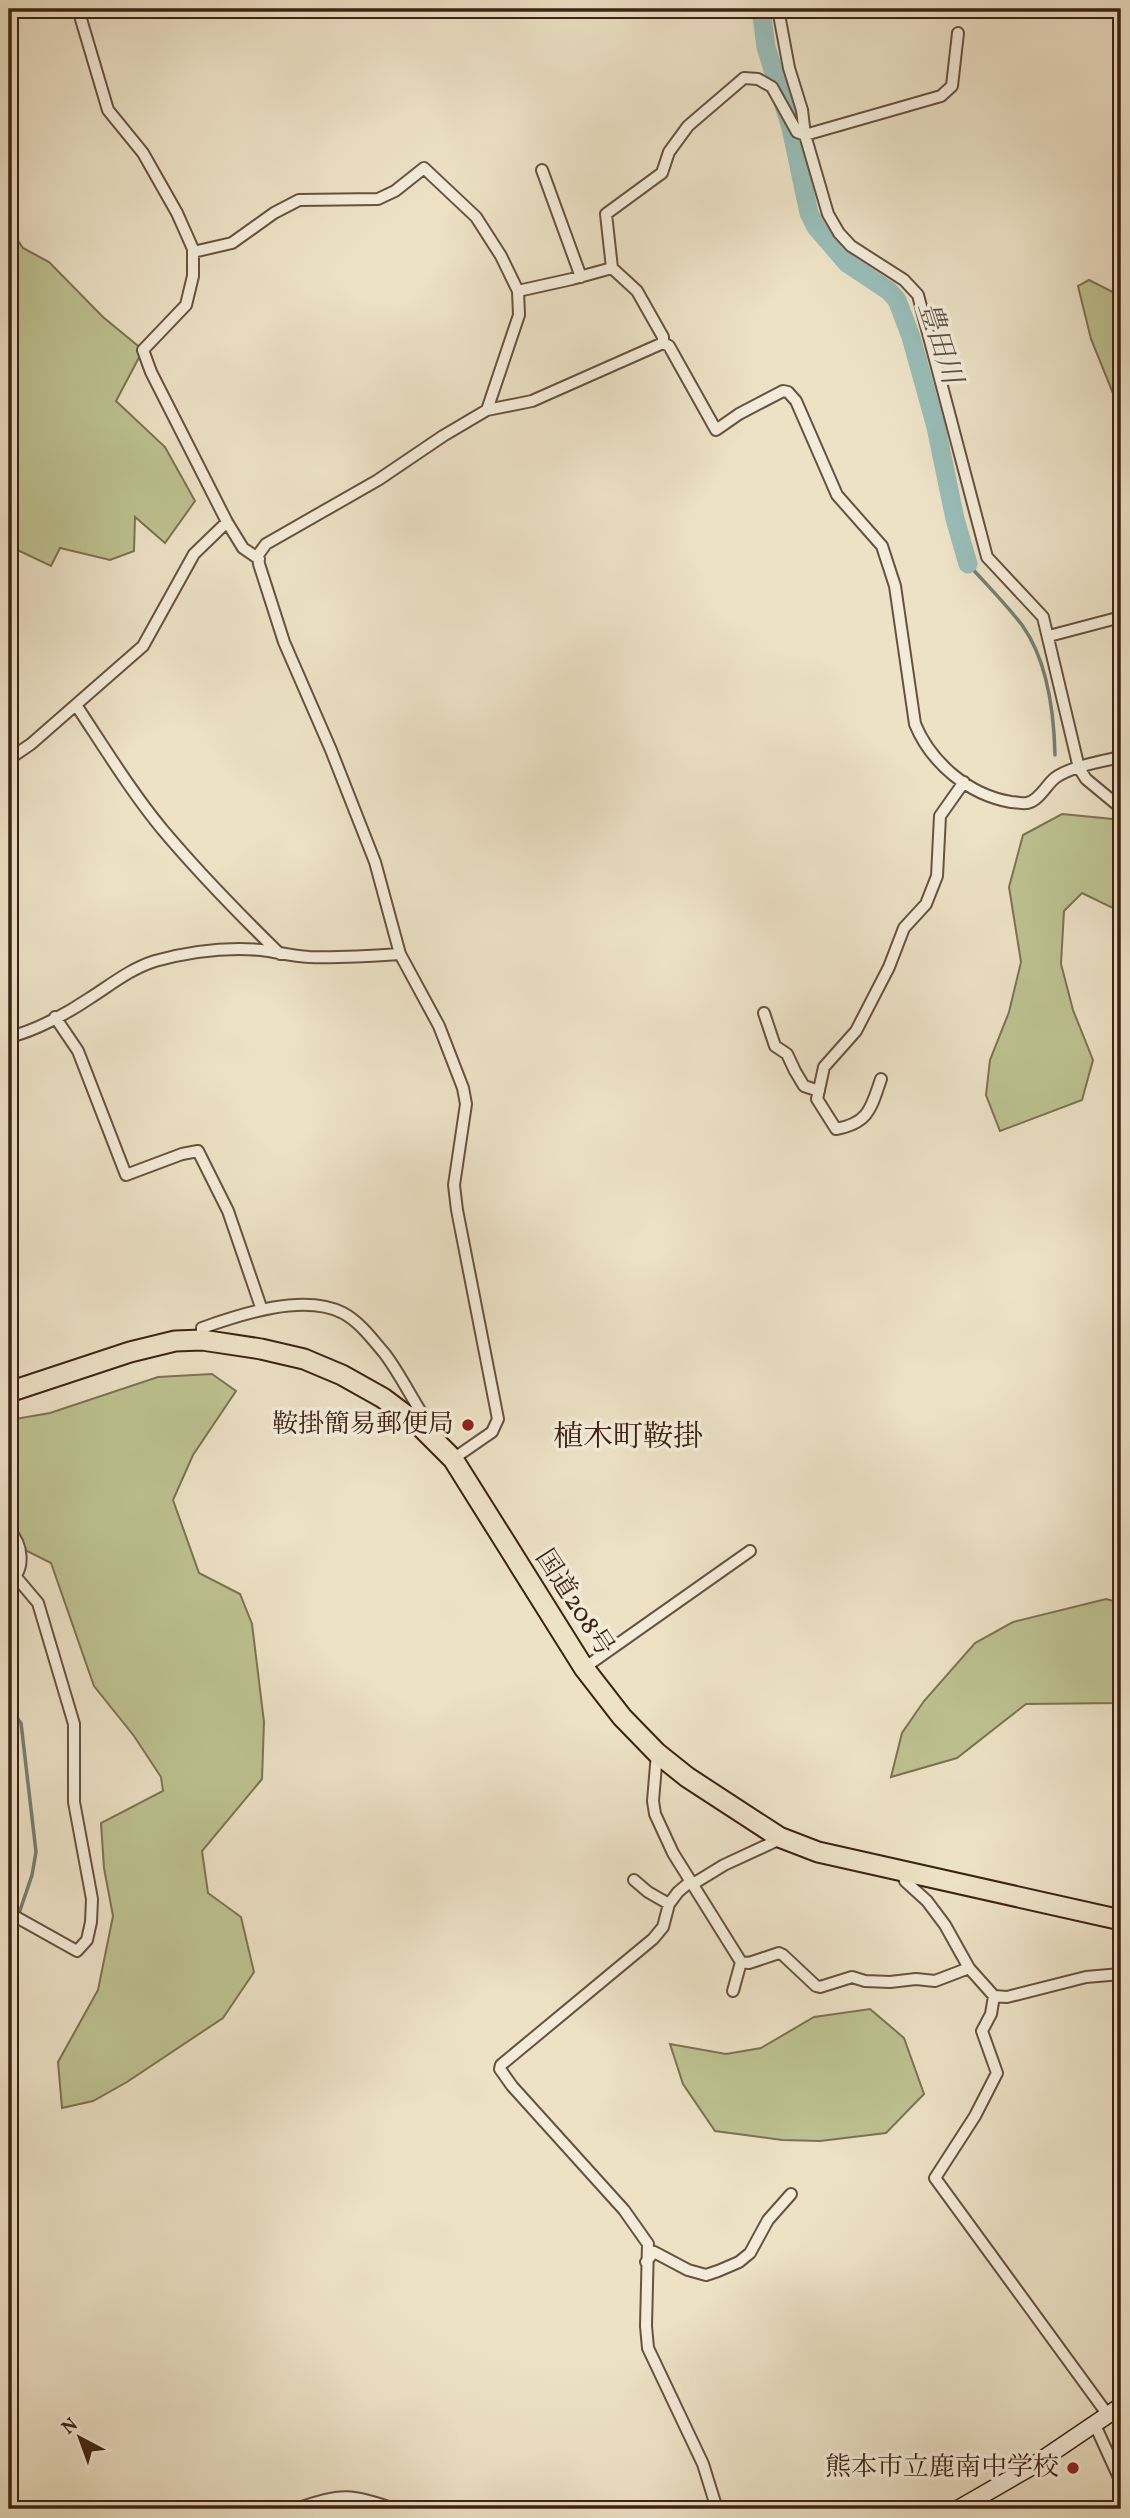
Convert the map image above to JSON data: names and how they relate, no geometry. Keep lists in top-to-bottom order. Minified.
{"streets":{"highway":["国道208号"]},"districts":["植木町鞍掛"],"water":["豊田川"],"places":["鞍掛簡易郵便局","熊本市立鹿南中学校"],"north":"top left"}
